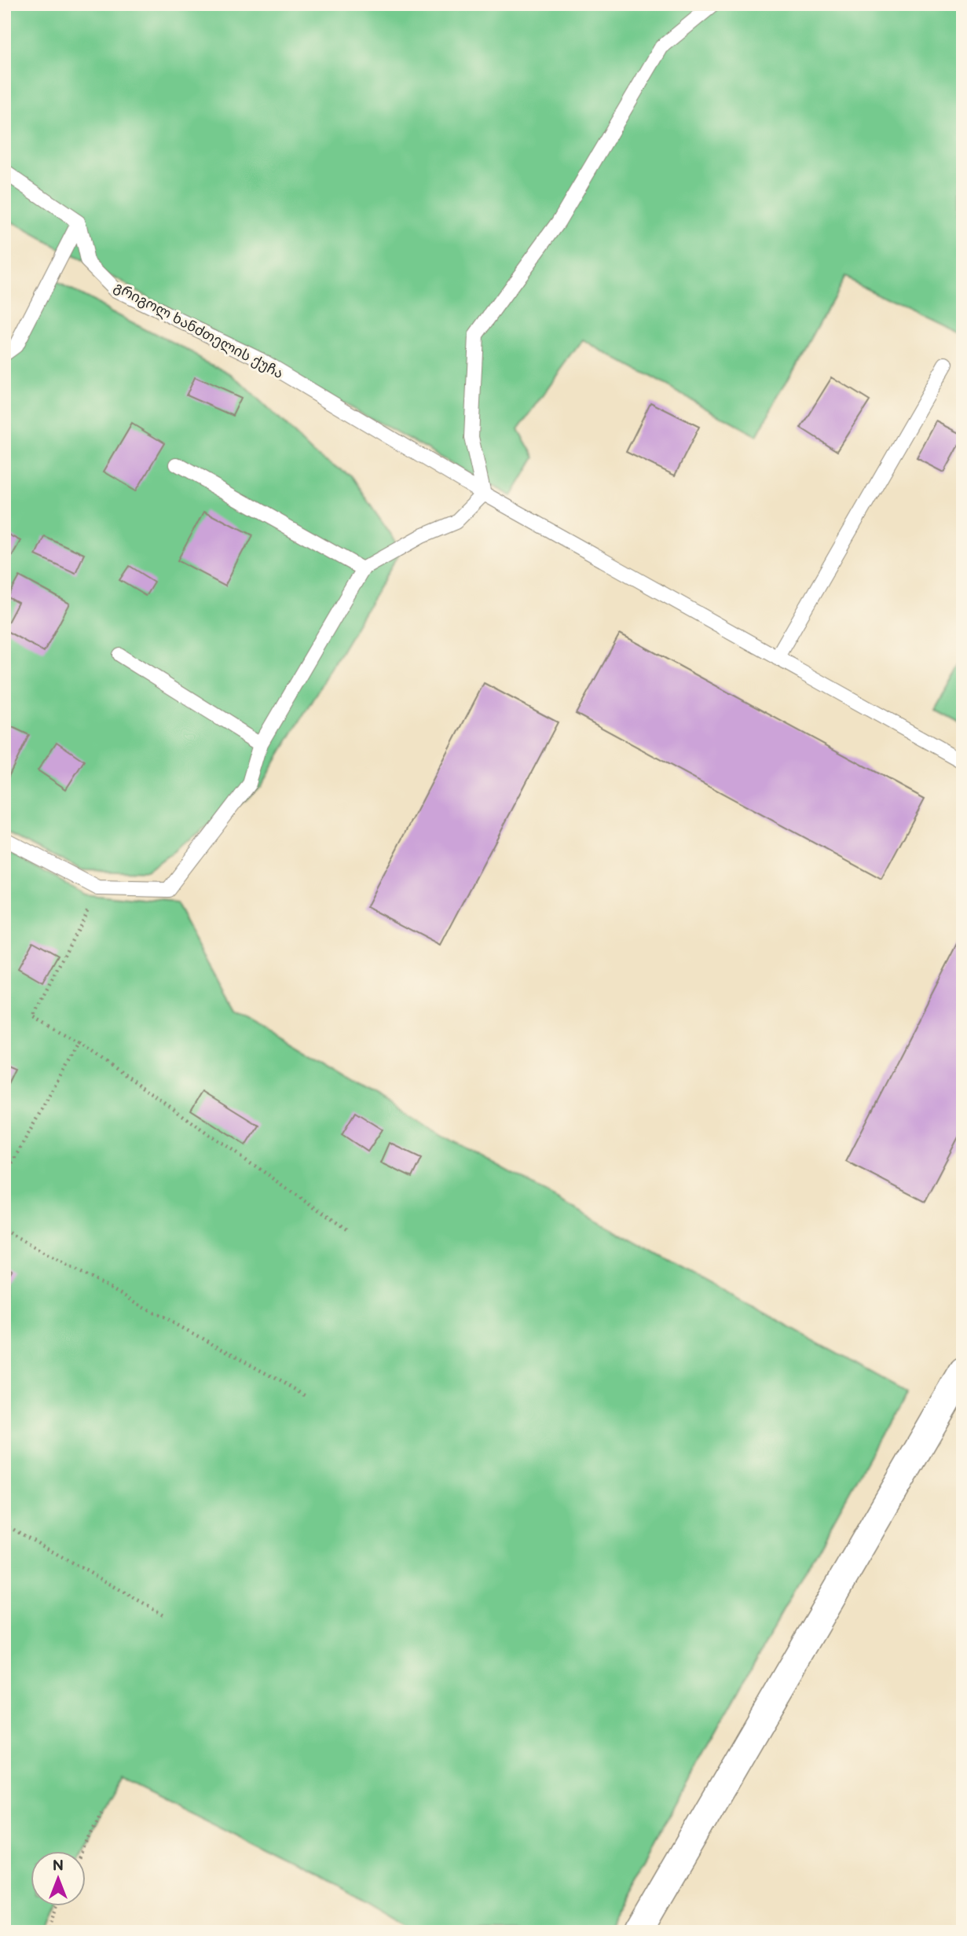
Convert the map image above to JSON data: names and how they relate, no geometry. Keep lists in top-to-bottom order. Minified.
{"streets":{"lane":["გრიგოლ ხანძთელის ქუჩა"]},"north":"top"}
